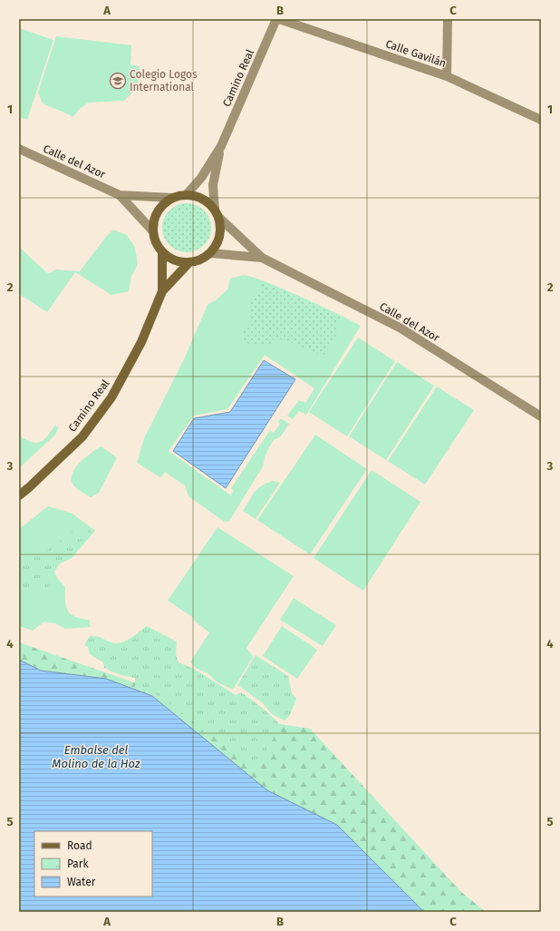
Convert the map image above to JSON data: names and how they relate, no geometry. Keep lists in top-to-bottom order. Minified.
{"streets":{"street":["Calle Gavilán","Camino Real","Calle del Azor"]},"crossings":[["Calle Gavilán","Camino Real"],["Camino Real","Calle del Azor"]],"water":["Embalse del Molino de la Hoz"],"places":{"school or university":["Colegio Logos International"]},"legend":["Road","Park","Water"],"grid":{"columns":["A","B","C"],"rows":["1","2","3","4","5"]}}
